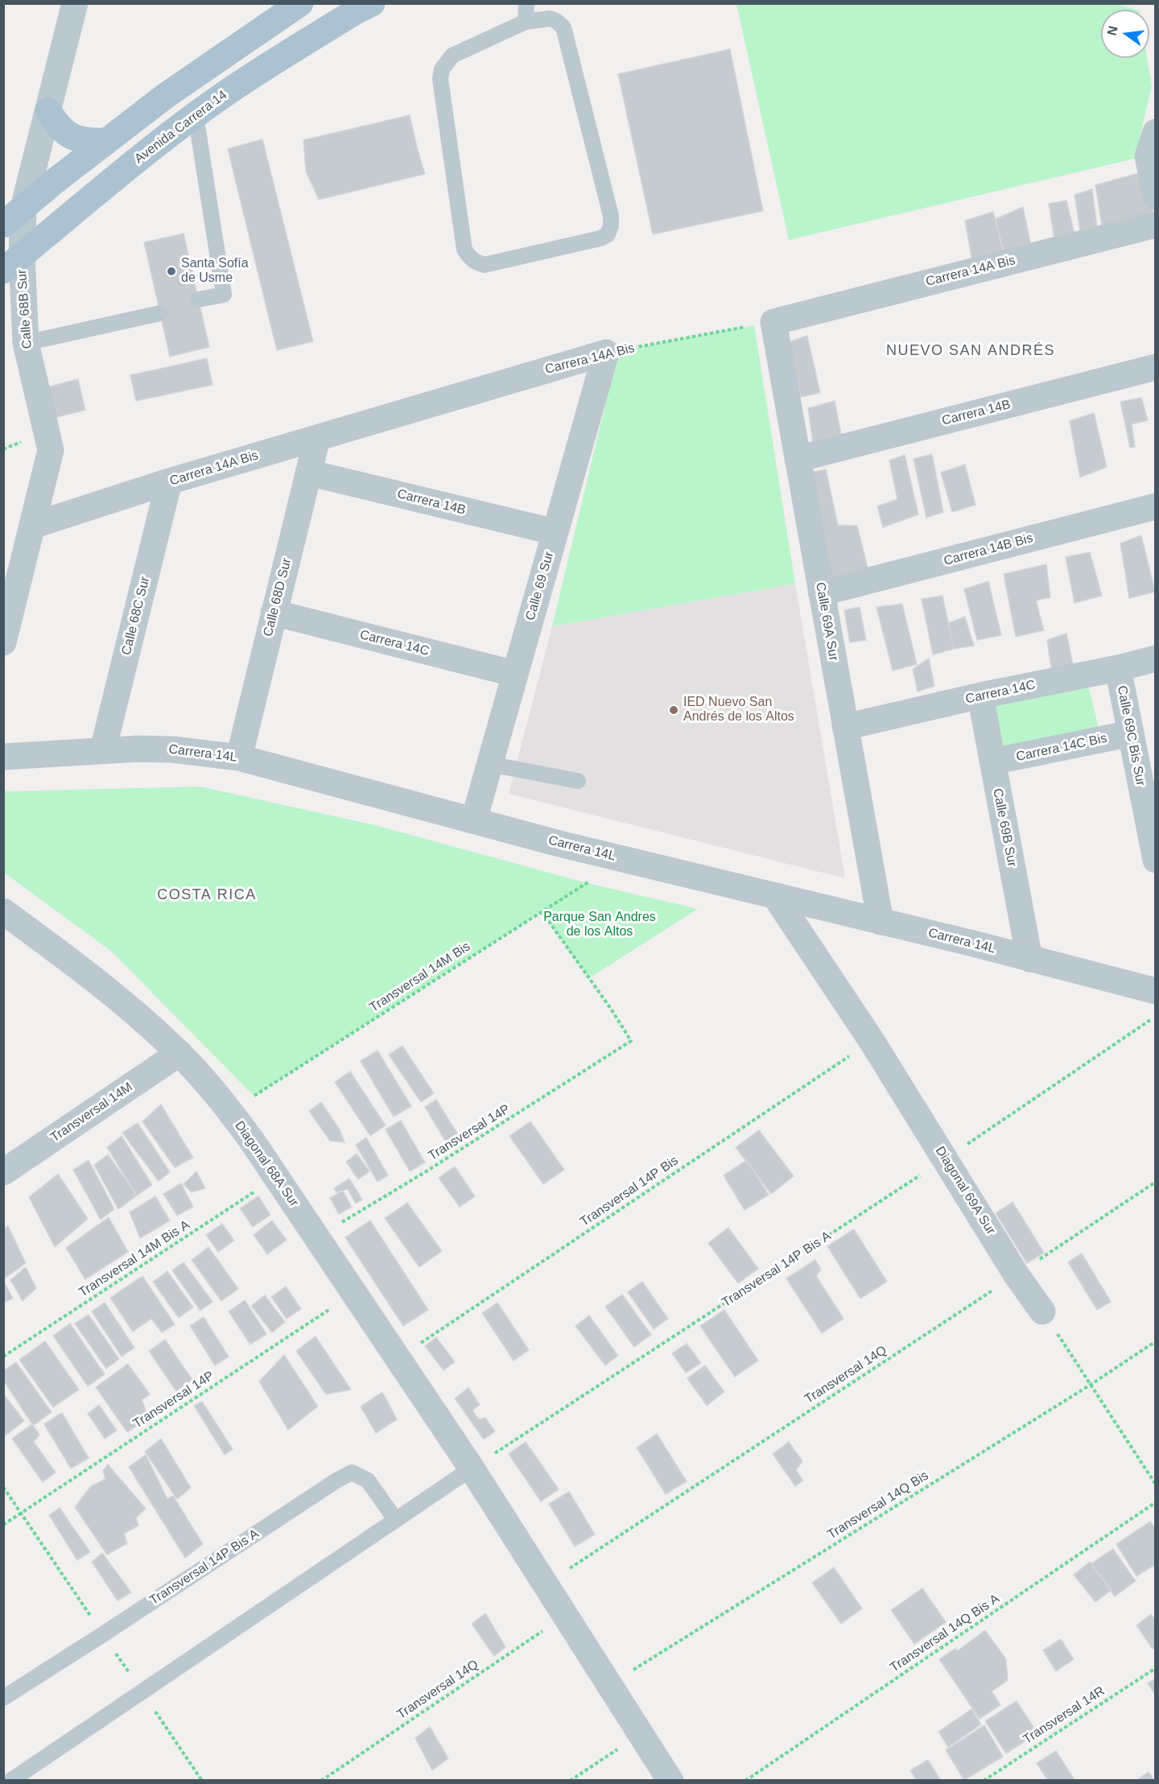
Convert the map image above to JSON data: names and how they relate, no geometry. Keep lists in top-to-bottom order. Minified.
{"streets":{"main road":["Avenida Carrera 14"],"street":["Carrera 14A Bis","Calle 68B Sur","Carrera 14B","Carrera 14B Bis","Calle 69 Sur","Calle 68D Sur","Calle 68C Sur","Calle 69A Sur","Carrera 14C","Calle 69C Bis Sur","Carrera 14C Bis","Carrera 14L","Calle 69B Sur","Transversal 14M","Diagonal 68A Sur","Diagonal 69A Sur"],"lane":["Transversal 14P Bis A"],"path":["Transversal 14M Bis","Transversal 14P","Transversal 14P Bis","Transversal 14M Bis A","Transversal 14Q","Transversal 14Q Bis","Transversal 14Q Bis A","Transversal 14R"]},"crossings":[["Avenida Carrera 14","Calle 68B Sur"],["Carrera 14A Bis","Calle 68B Sur"],["Carrera 14A Bis","Calle 69 Sur"],["Carrera 14A Bis","Calle 68D Sur"],["Carrera 14A Bis","Calle 68C Sur"],["Carrera 14A Bis","Calle 69A Sur"],["Carrera 14B","Calle 69 Sur"],["Carrera 14B","Calle 68D Sur"],["Carrera 14B","Calle 69A Sur"],["Carrera 14B Bis","Calle 69A Sur"],["Calle 69 Sur","Carrera 14C"],["Calle 69 Sur","Carrera 14L"],["Calle 68D Sur","Carrera 14C"],["Calle 68D Sur","Carrera 14L"],["Calle 68C Sur","Carrera 14L"],["Calle 69A Sur","Carrera 14C"],["Calle 69A Sur","Carrera 14L"],["Carrera 14C","Calle 69C Bis Sur"],["Carrera 14C","Calle 69B Sur"],["Calle 69C Bis Sur","Carrera 14C Bis"],["Carrera 14C Bis","Calle 69B Sur"],["Carrera 14L","Calle 69B Sur"],["Carrera 14L","Transversal 14M Bis"],["Carrera 14L","Diagonal 69A Sur"],["Transversal 14M Bis","Transversal 14P"],["Transversal 14M Bis","Diagonal 68A Sur"],["Transversal 14M","Diagonal 68A Sur"],["Transversal 14P","Diagonal 68A Sur"],["Diagonal 68A Sur","Transversal 14P Bis"],["Diagonal 68A Sur","Transversal 14M Bis A"],["Diagonal 68A Sur","Transversal 14P Bis A"],["Diagonal 68A Sur","Transversal 14Q"],["Diagonal 68A Sur","Transversal 14Q Bis"],["Diagonal 69A Sur","Transversal 14P Bis"],["Diagonal 69A Sur","Transversal 14P Bis A"],["Diagonal 69A Sur","Transversal 14Q"]],"districts":["NUEVO SAN ANDRÉS","COSTA RICA"],"parks":["Parque San Andres de los Altos"],"places":["Santa Sofía de Usme","IED Nuevo San Andrés de los Altos"],"north":"left"}
